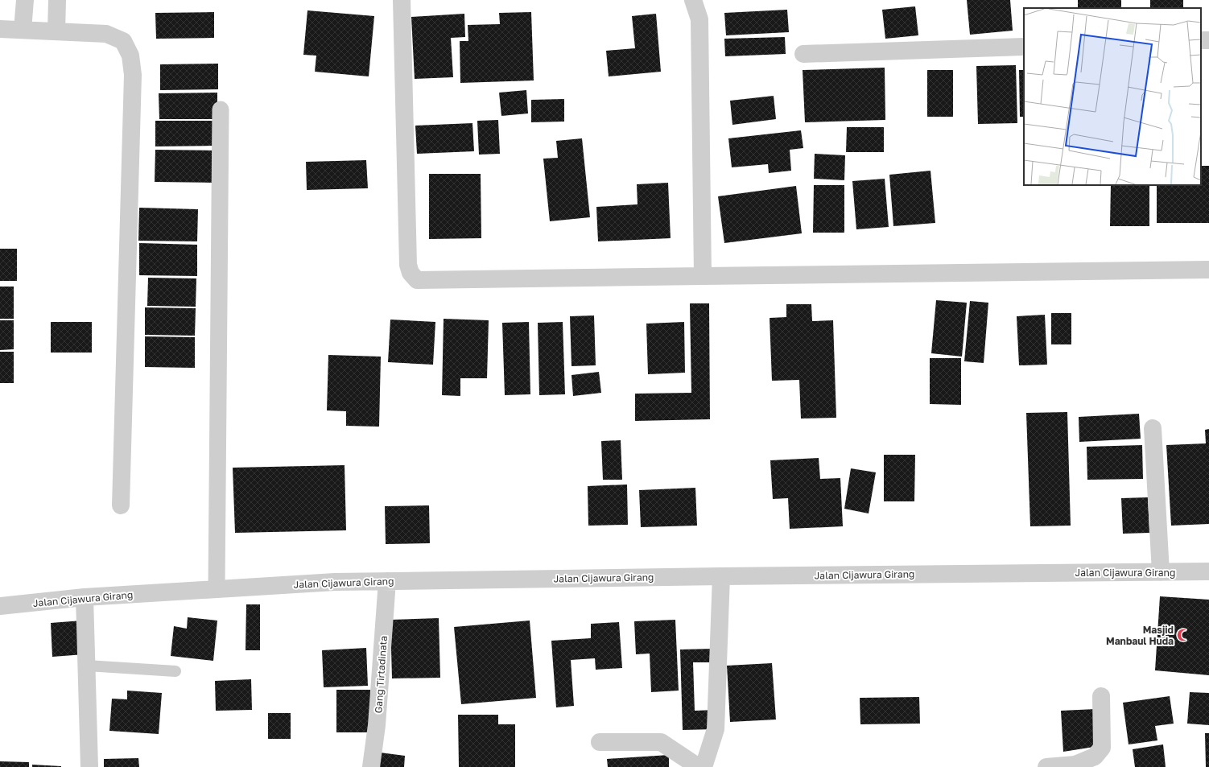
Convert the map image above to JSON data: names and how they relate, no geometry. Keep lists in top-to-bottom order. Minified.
{"streets":{"street":["Jalan Cijawura Girang","Gang Tirtadinata"]},"crossings":[["Jalan Cijawura Girang","Gang Tirtadinata"]],"places":{"mosque":["Masjid Manbaul Huda"]}}
